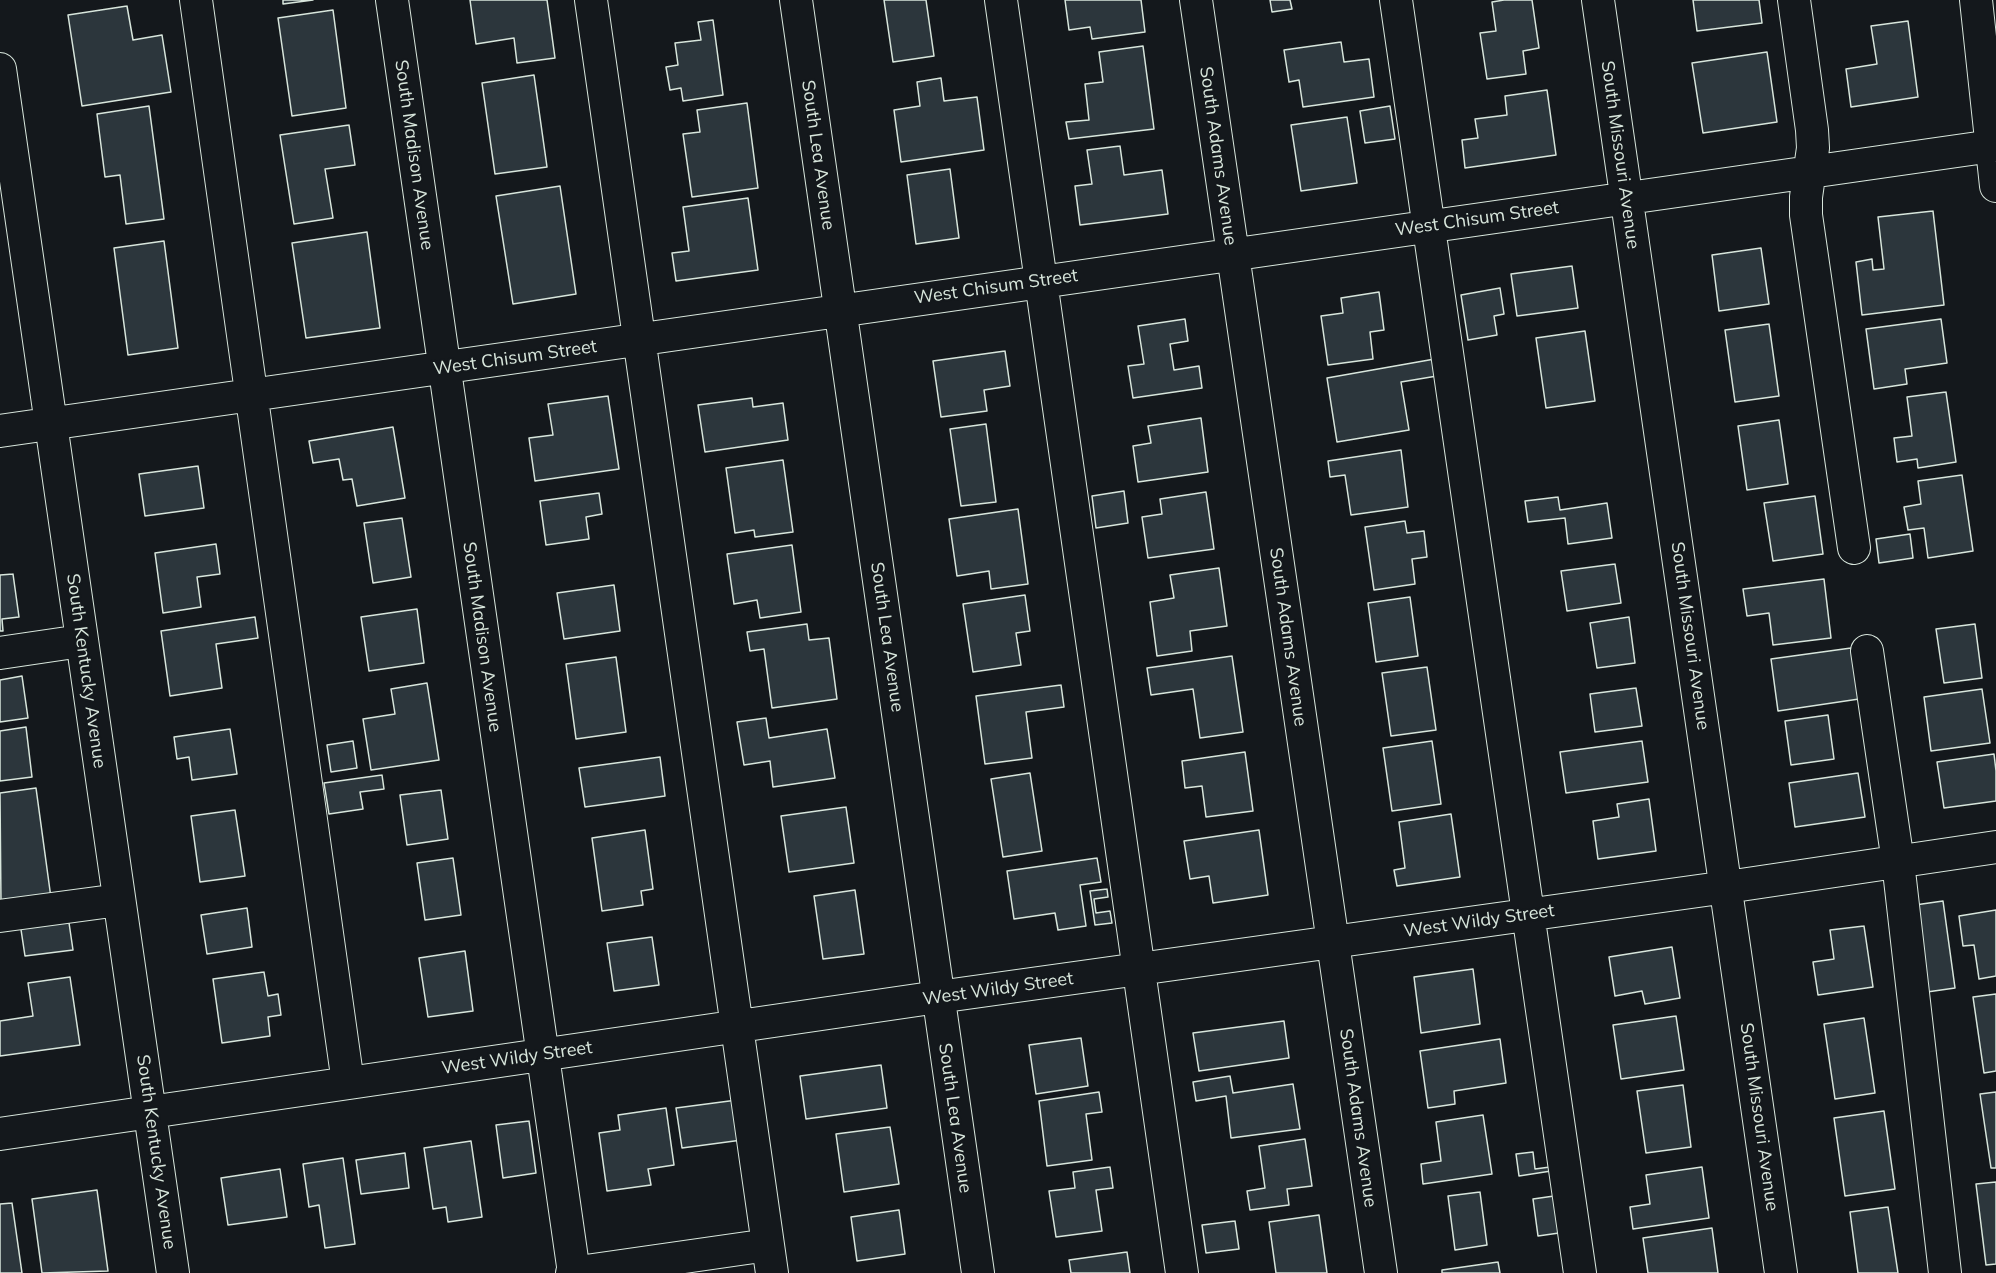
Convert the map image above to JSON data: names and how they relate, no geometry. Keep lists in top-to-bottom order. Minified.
{"streets":{"street":["South Madison Avenue","South Lea Avenue","South Missouri Avenue","South Adams Avenue","West Chisum Street","South Kentucky Avenue","West Wildy Street"]},"crossings":[["South Madison Avenue","West Chisum Street"],["South Madison Avenue","West Wildy Street"],["South Lea Avenue","West Chisum Street"],["South Lea Avenue","West Wildy Street"],["South Missouri Avenue","West Chisum Street"],["South Missouri Avenue","West Wildy Street"],["South Adams Avenue","West Chisum Street"],["South Adams Avenue","West Wildy Street"],["West Chisum Street","South Kentucky Avenue"],["South Kentucky Avenue","West Wildy Street"]]}
